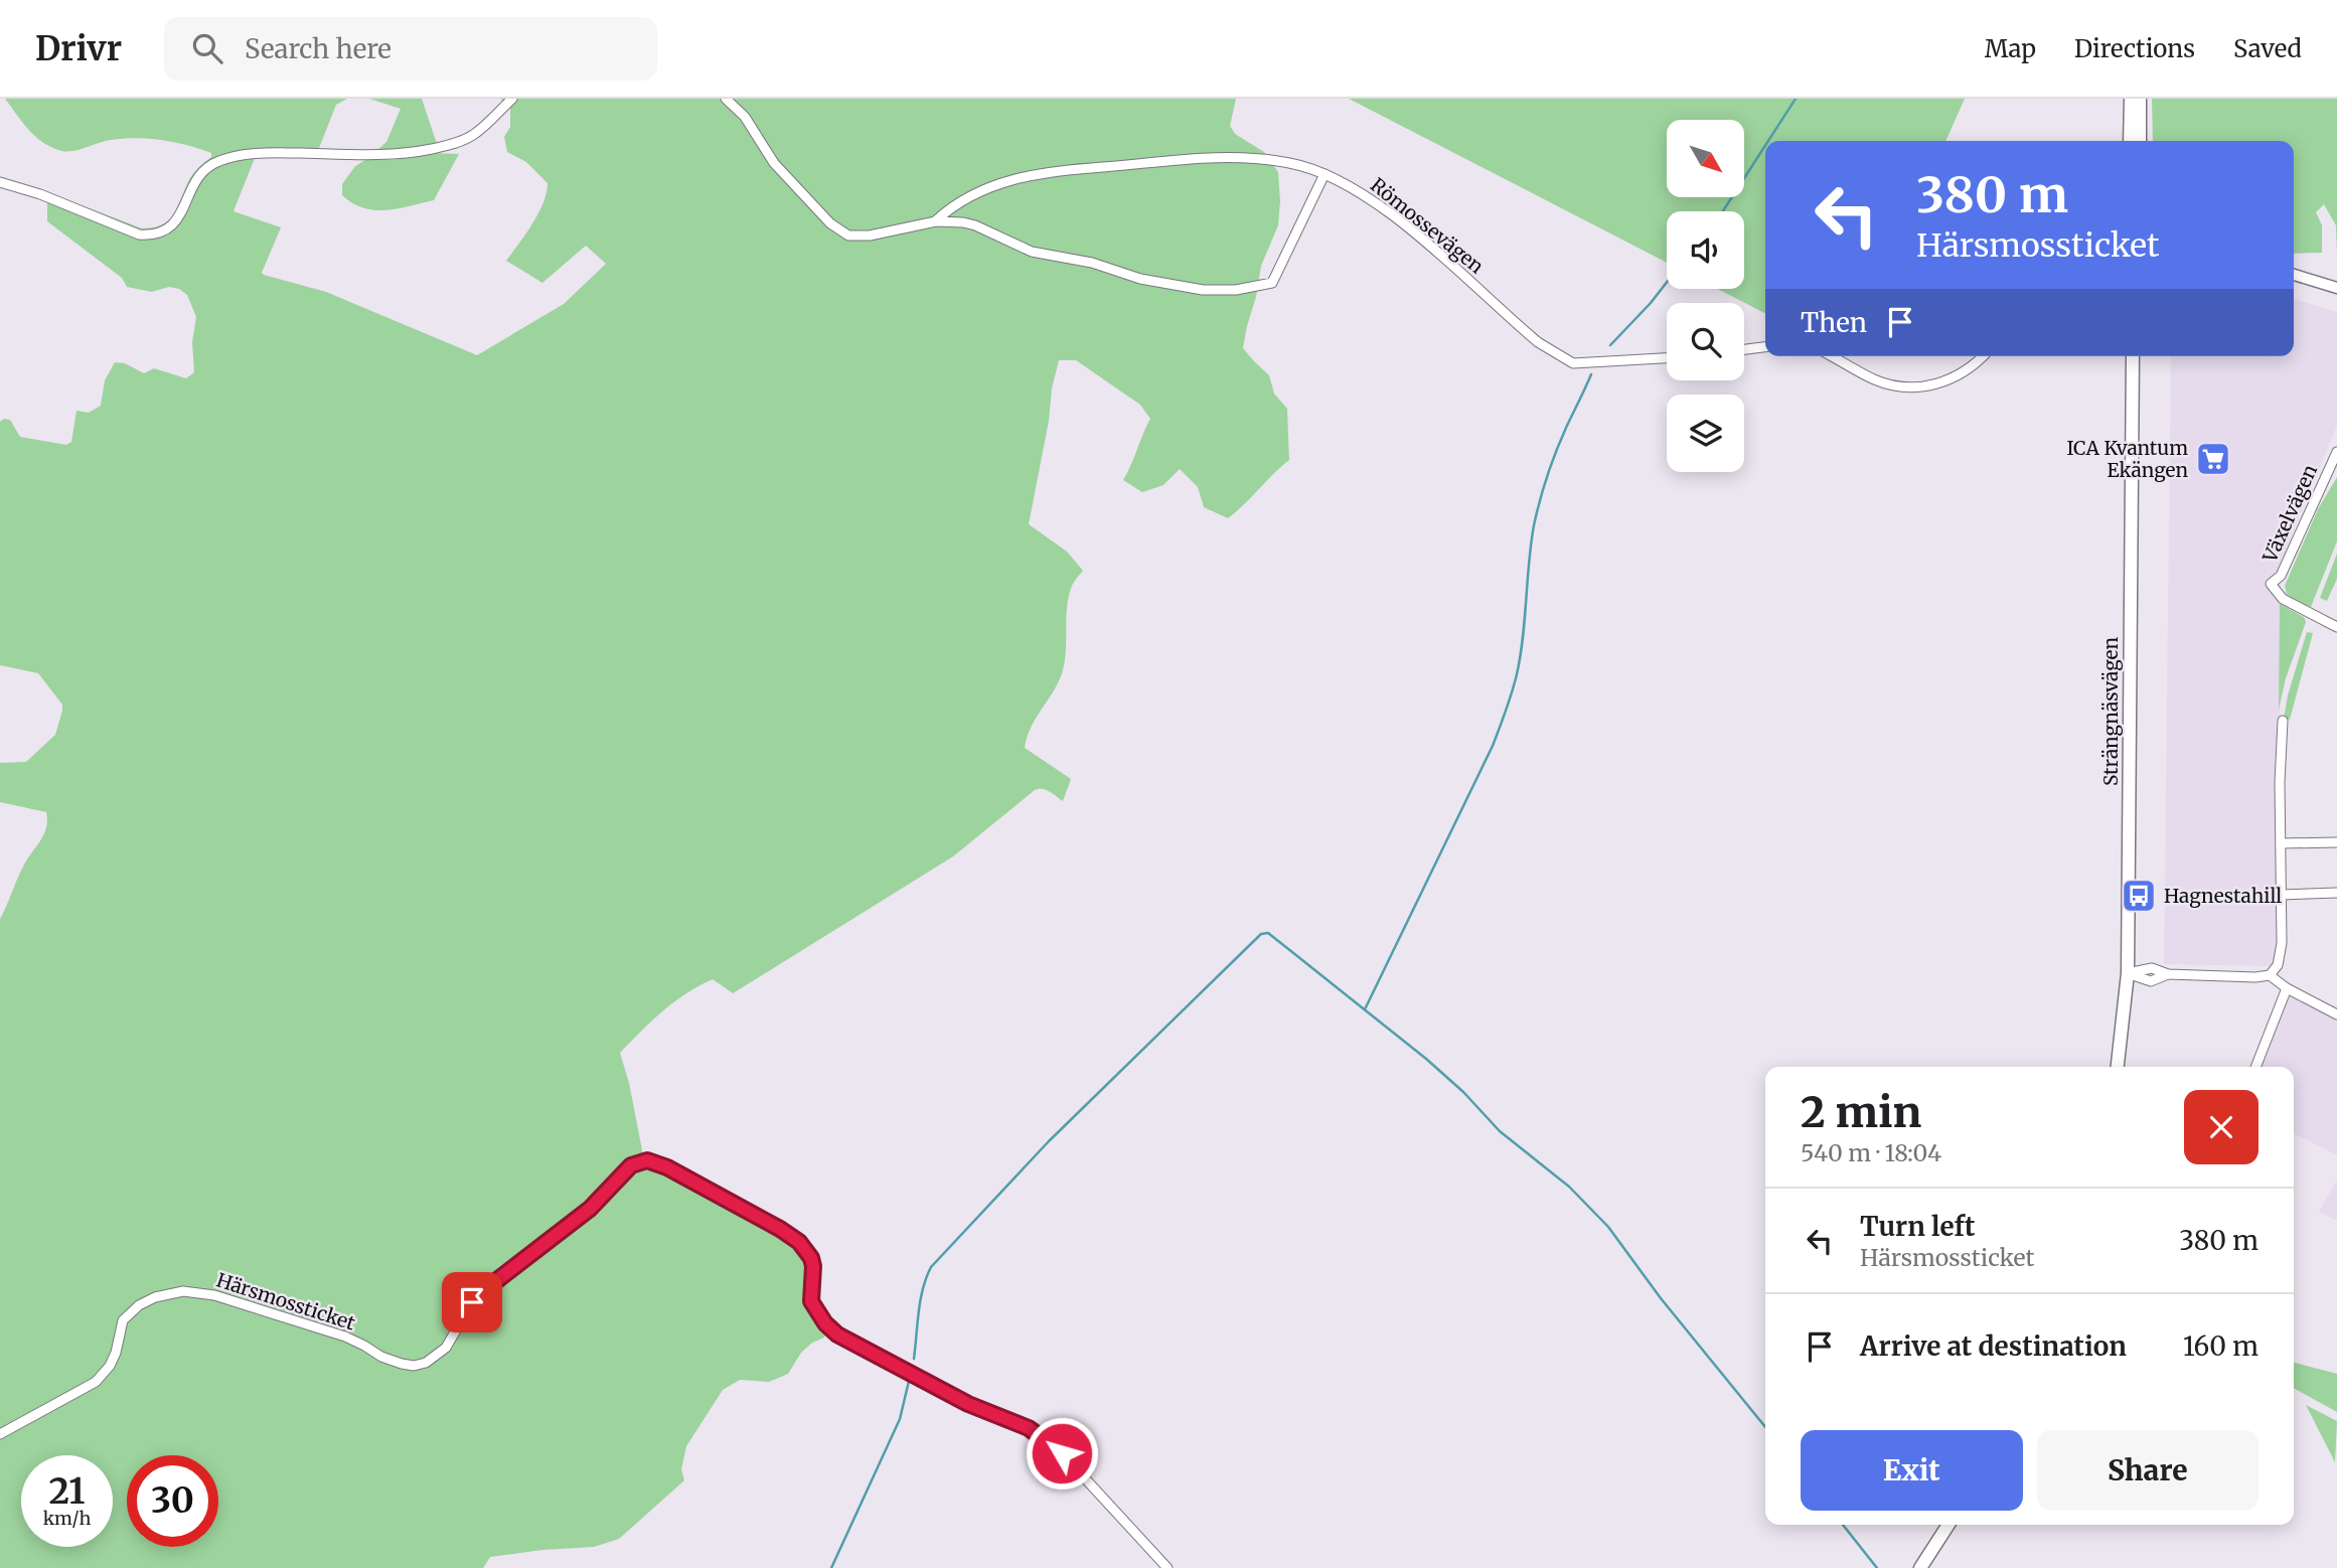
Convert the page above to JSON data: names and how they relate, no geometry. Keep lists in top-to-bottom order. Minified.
{"streets":{"main road":["Strängnäsvägen"],"street":["Römossevägen","Växelvägen","Härsmossticket"]},"places":{"supermarket":["ICA Kvantum Ekängen"],"bus stop":["Hagnestahill"]},"north":"bottom right","page":{"header":"Drivr","search":"Search here","nav":["Map","Directions","Saved"],"turn":["380 m","Härsmossticket"],"then":"Then","heading":["2 min","540 m · 18:04"],"list":[{"name":"Turn left","note":"Härsmossticket","value":"380 m"},{"name":"Arrive at destination","value":"160 m"}],"buttons":["Exit","Share"],"speed":"21 km/h","limit":"30"}}
